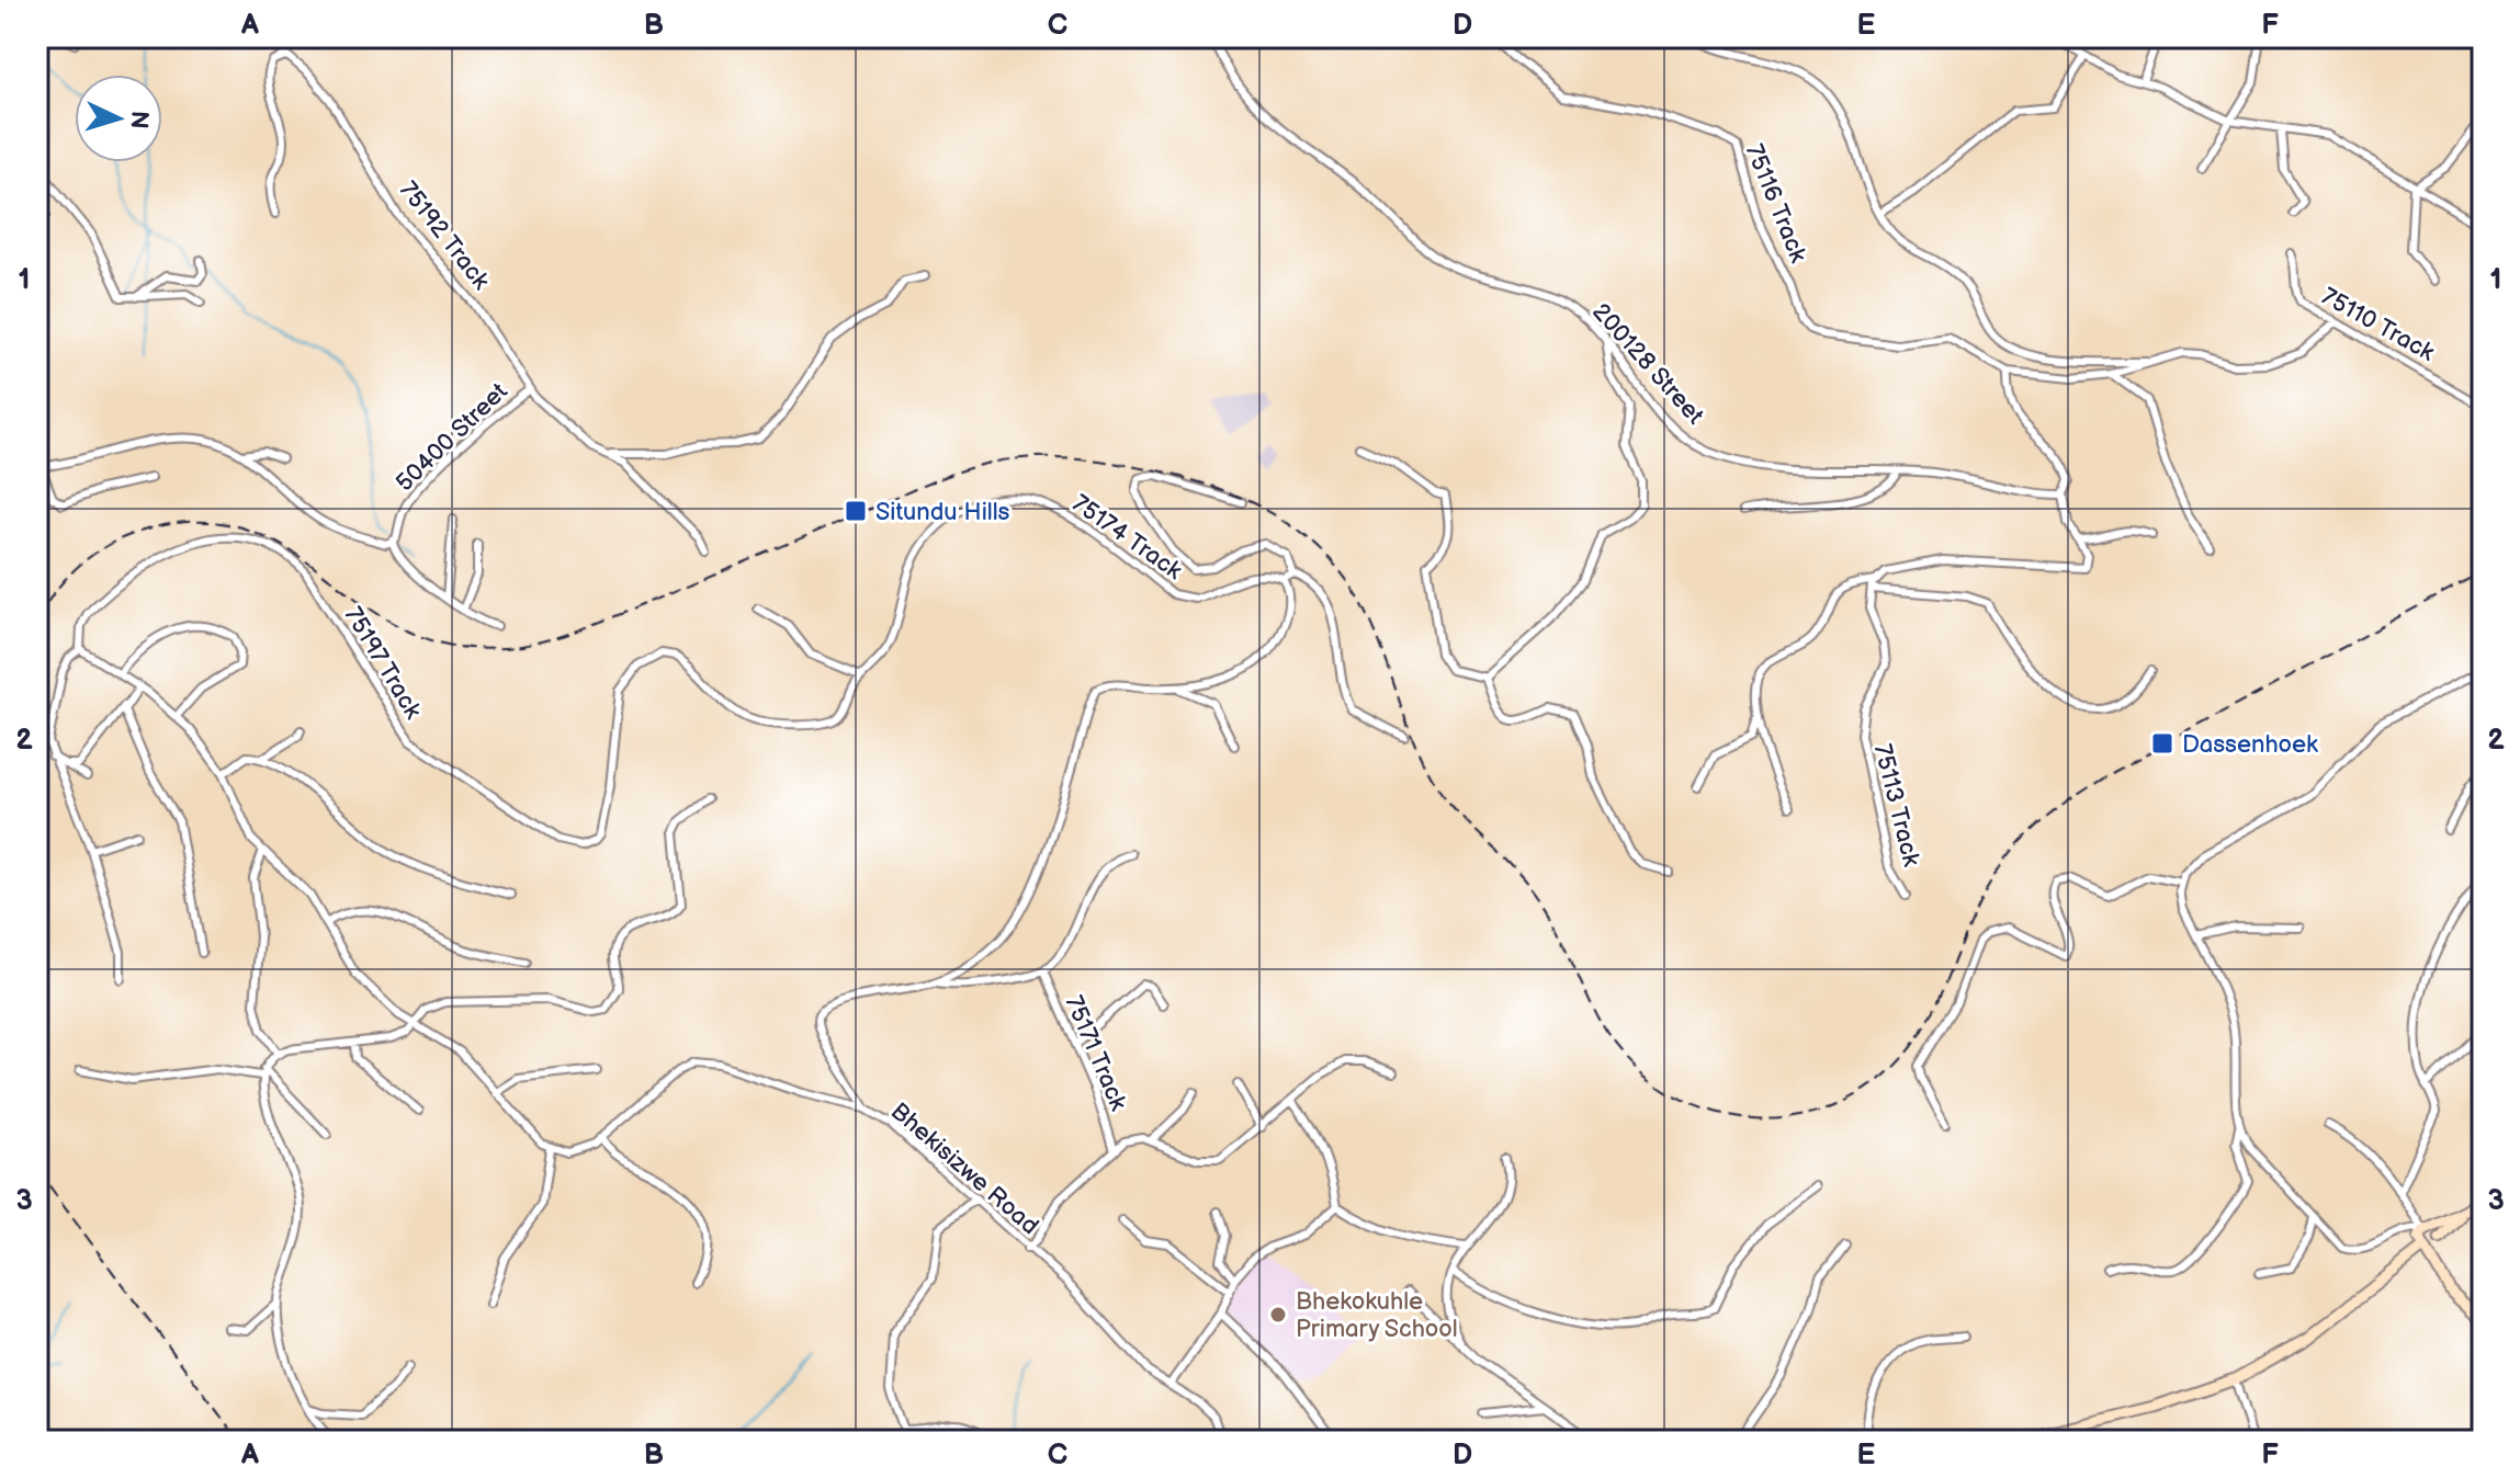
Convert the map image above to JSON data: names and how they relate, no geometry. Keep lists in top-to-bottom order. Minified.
{"streets":{"street":["75116 Track","75192 Track","75110 Track","200128 Street","50400 Street","75174 Track","75197 Track","75113 Track","75171 Track","Bhekisizwe Road"]},"crossings":[["75192 Track","50400 Street"],["75174 Track","75197 Track"]],"places":{"transit":["Situndu Hills","Dassenhoek"],"other":["Bhekokuhle Primary School"]},"north":"right","grid":{"columns":["A","B","C","D","E","F"],"rows":["1","2","3"]}}
